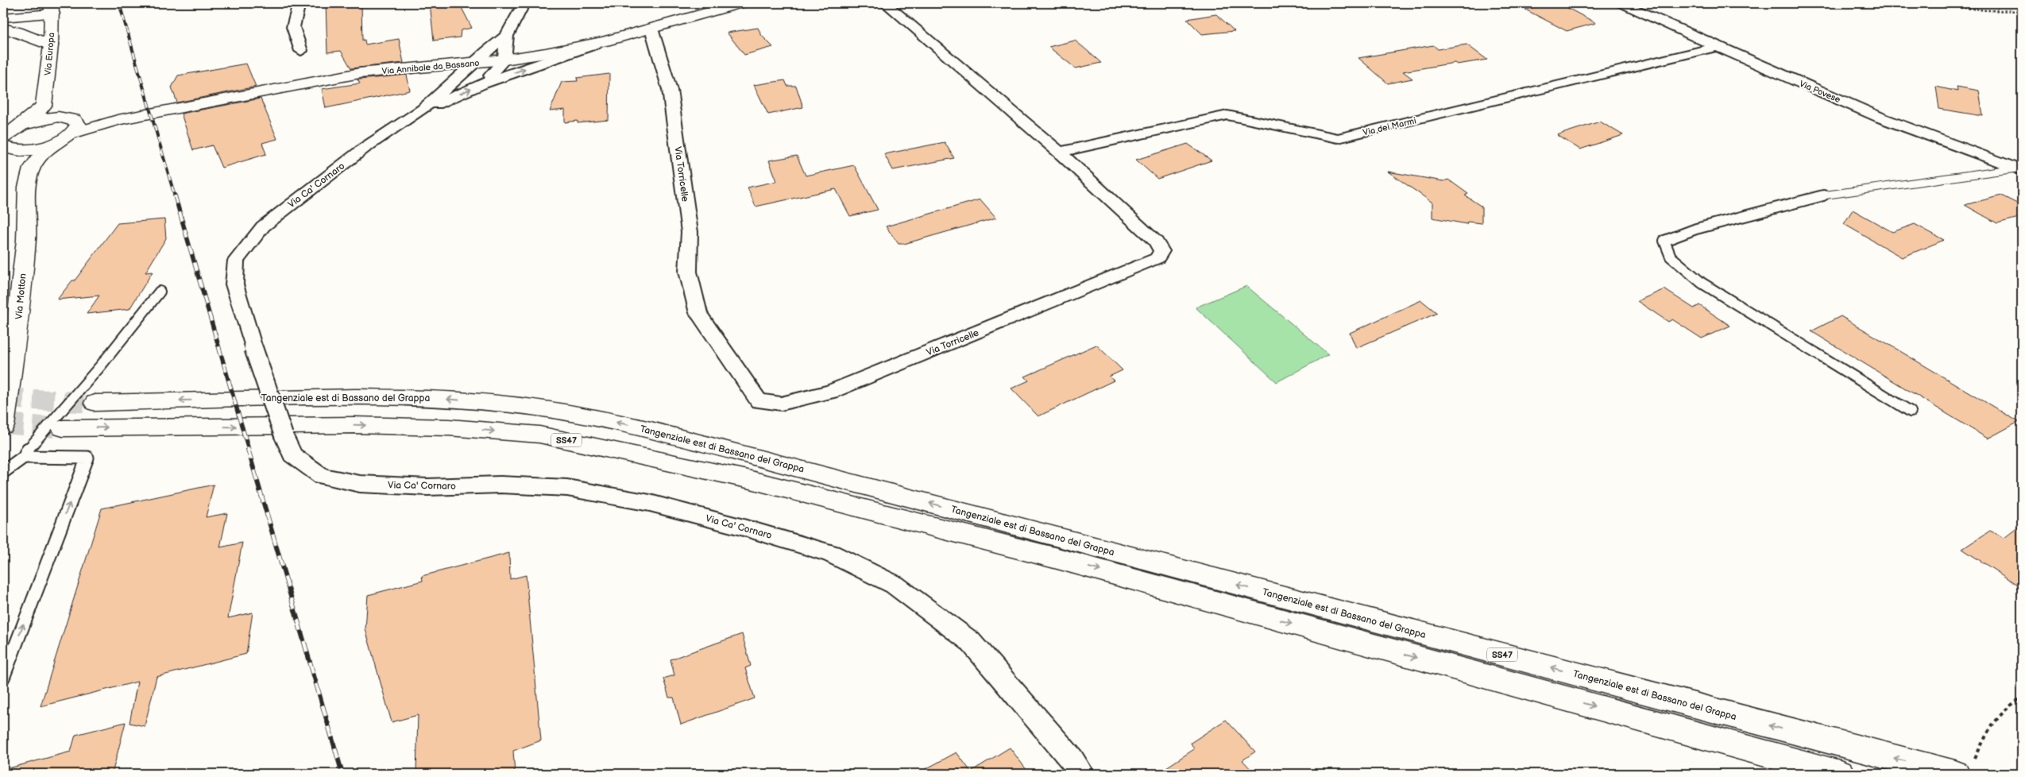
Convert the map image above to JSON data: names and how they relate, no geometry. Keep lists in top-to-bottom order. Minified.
{"streets":{"main road":["Via Europa","Via Annibale da Bassano","Via Motton","Tangenziale est di Bassano del Grappa","SS47"],"street":["Via Povese","Via dei Marmi","Via Torricelle","Via Ca' Cornaro"]},"crossings":[["Via Annibale da Bassano","Via Torricelle"],["Via Annibale da Bassano","Via Ca' Cornaro"],["Via Povese","Via dei Marmi"],["Via dei Marmi","Via Torricelle"]]}
